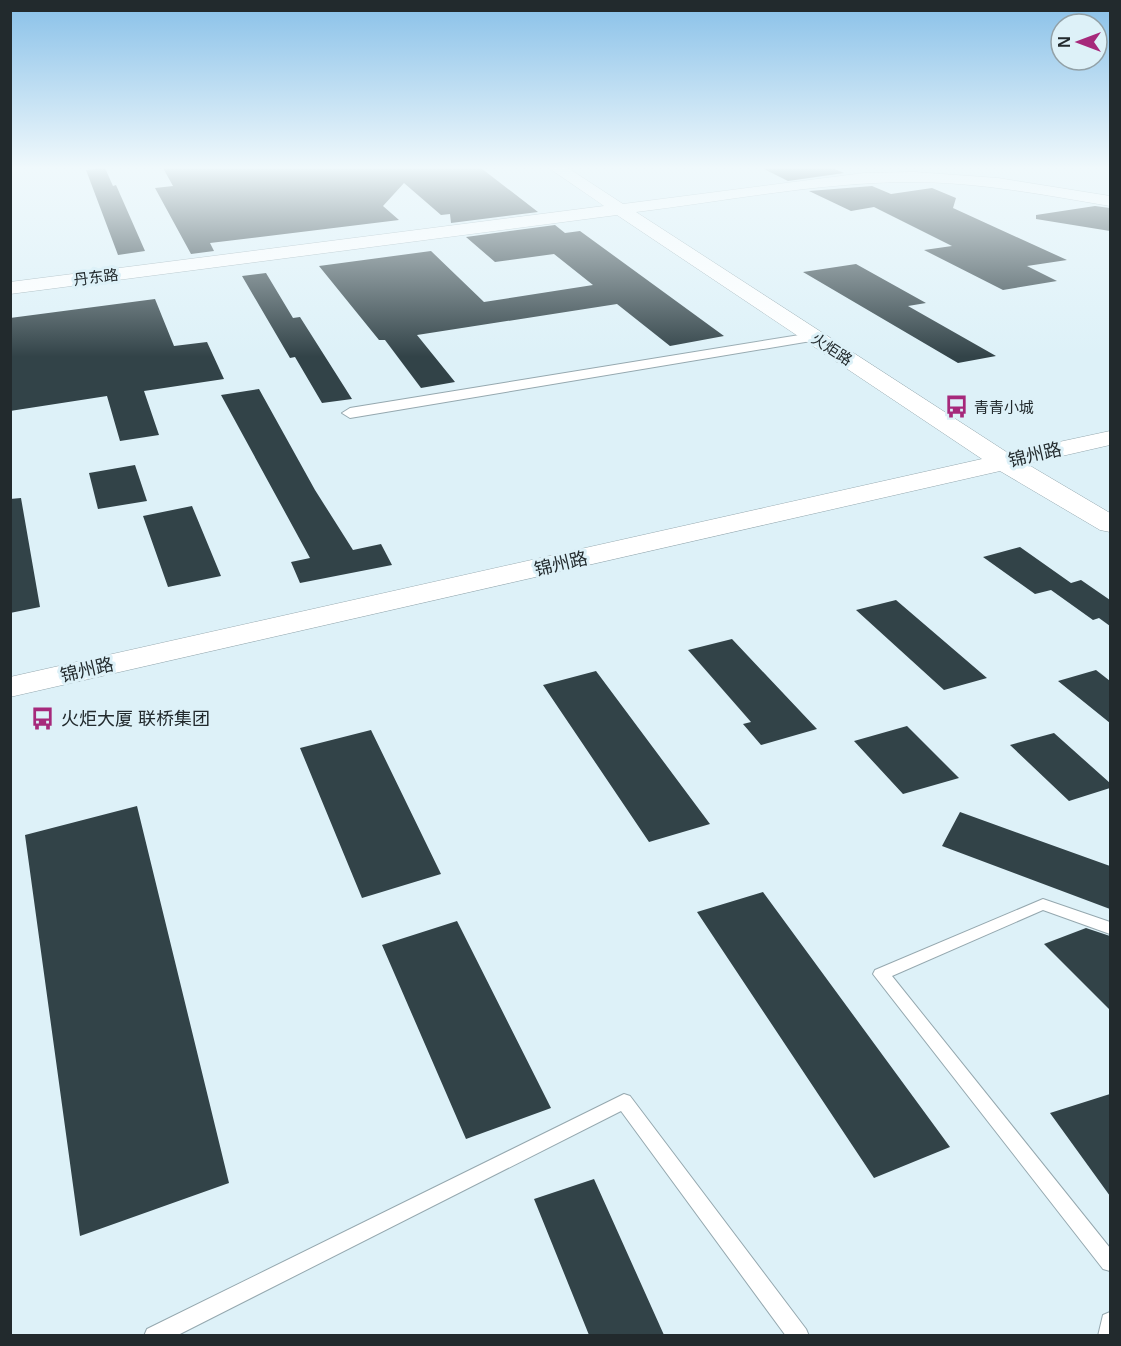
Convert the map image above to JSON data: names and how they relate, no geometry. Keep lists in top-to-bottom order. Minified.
{"streets":{"main road":["丹东路","火炬路","锦州路"]},"crossings":[["火炬路","锦州路"]],"places":{"bus stop":["青青小城","火炬大厦 联桥集团"]},"north":"left"}
